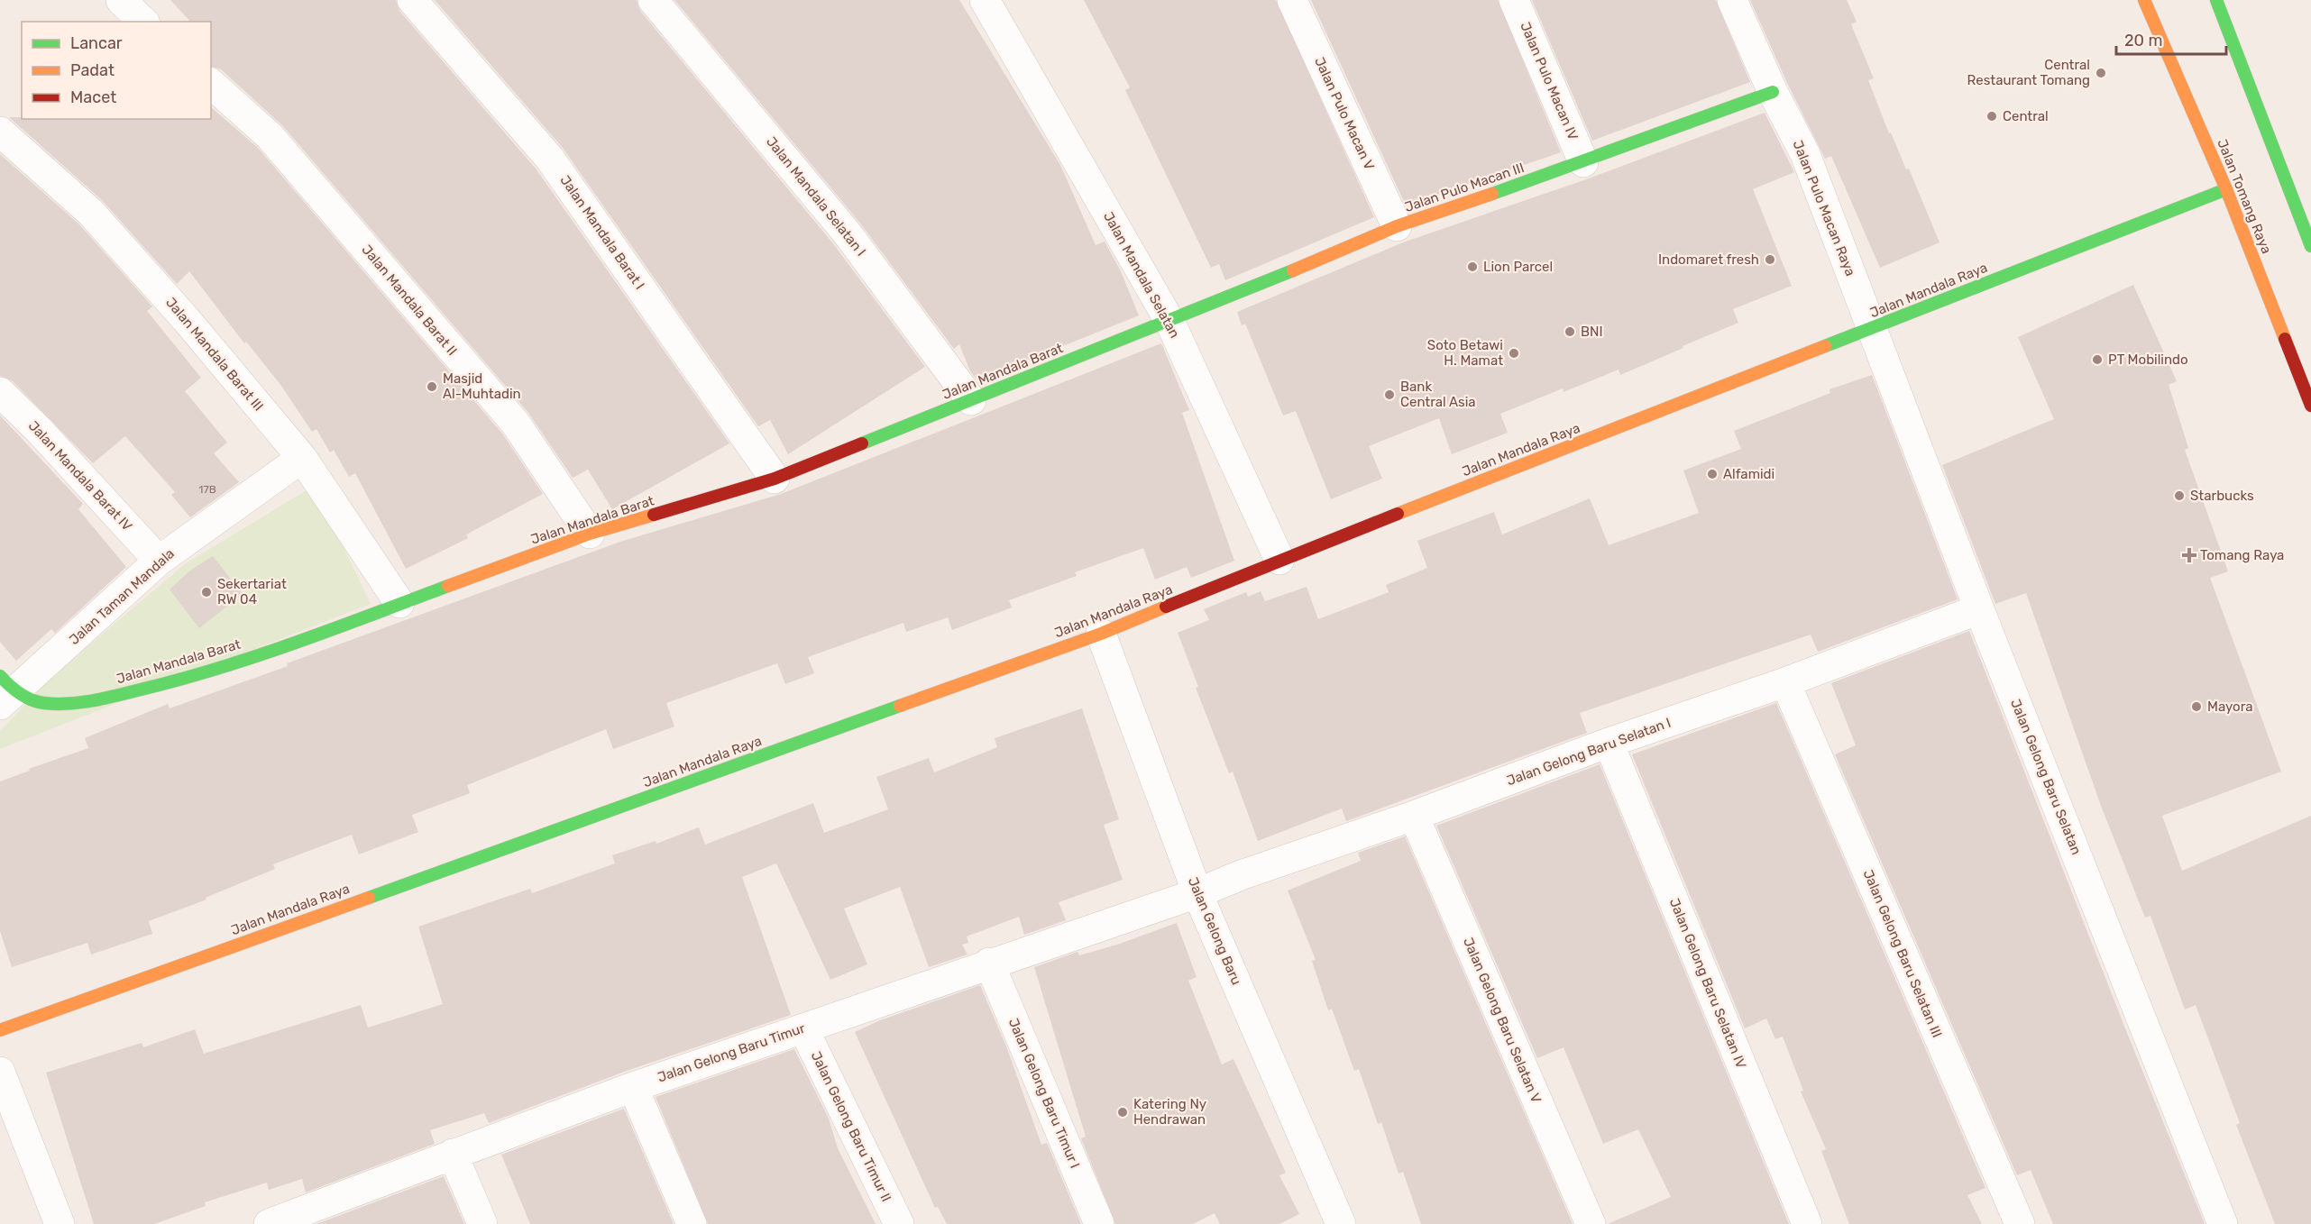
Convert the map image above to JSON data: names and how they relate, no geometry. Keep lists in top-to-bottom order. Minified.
{"streets":{"street":["Jalan Pulo Macan IV","Jalan Pulo Macan V","Jalan Pulo Macan III","Jalan Mandala Selatan I","Jalan Tomang Raya","Jalan Pulo Macan Raya","Jalan Mandala Barat I","Jalan Mandala Selatan","Jalan Mandala Raya","Jalan Mandala Barat II","Jalan Mandala Barat III","Jalan Mandala Barat","Jalan Mandala Barat IV","Jalan Taman Mandala","Jalan Gelong Baru Selatan I","Jalan Gelong Baru Selatan","Jalan Gelong Baru","Jalan Gelong Baru Selatan III","Jalan Gelong Baru Selatan IV","Jalan Gelong Baru Selatan V","Jalan Gelong Baru Timur","Jalan Gelong Baru Timur I","Jalan Gelong Baru Timur II"]},"crossings":[["Jalan Pulo Macan IV","Jalan Pulo Macan III"],["Jalan Pulo Macan V","Jalan Pulo Macan III"],["Jalan Pulo Macan III","Jalan Pulo Macan Raya"],["Jalan Pulo Macan III","Jalan Mandala Selatan"],["Jalan Pulo Macan III","Jalan Mandala Barat"],["Jalan Mandala Selatan I","Jalan Mandala Barat"],["Jalan Tomang Raya","Jalan Mandala Raya"],["Jalan Pulo Macan Raya","Jalan Mandala Raya"],["Jalan Pulo Macan Raya","Jalan Gelong Baru Selatan"],["Jalan Mandala Barat I","Jalan Mandala Barat"],["Jalan Mandala Selatan","Jalan Mandala Raya"],["Jalan Mandala Selatan","Jalan Mandala Barat"],["Jalan Mandala Raya","Jalan Gelong Baru Selatan"],["Jalan Mandala Raya","Jalan Gelong Baru"],["Jalan Mandala Barat II","Jalan Mandala Barat"],["Jalan Mandala Barat III","Jalan Mandala Barat"],["Jalan Mandala Barat III","Jalan Taman Mandala"],["Jalan Mandala Barat","Jalan Taman Mandala"],["Jalan Mandala Barat IV","Jalan Taman Mandala"],["Jalan Gelong Baru Selatan I","Jalan Gelong Baru Selatan"],["Jalan Gelong Baru Selatan I","Jalan Gelong Baru"],["Jalan Gelong Baru Selatan I","Jalan Gelong Baru Selatan III"],["Jalan Gelong Baru Selatan I","Jalan Gelong Baru Selatan IV"],["Jalan Gelong Baru Selatan I","Jalan Gelong Baru Selatan V"],["Jalan Gelong Baru Selatan I","Jalan Gelong Baru Timur"],["Jalan Gelong Baru","Jalan Gelong Baru Timur"],["Jalan Gelong Baru Timur","Jalan Gelong Baru Timur I"],["Jalan Gelong Baru Timur","Jalan Gelong Baru Timur II"]],"places":{"other":["Central Restaurant Tomang","Central","Indomaret fresh","Lion Parcel","BNI","Soto Betawi H. Mamat","PT Mobilindo","Masjid Al-Muhtadin","Bank Central Asia","Alfamidi","Starbucks","Sekertariat RW 04","Mayora","Katering Ny Hendrawan"],"health":["Tomang Raya"]},"house_numbers":["17B"],"legend":["Lancar","Padat","Macet"],"scale_bar":"20 m"}
